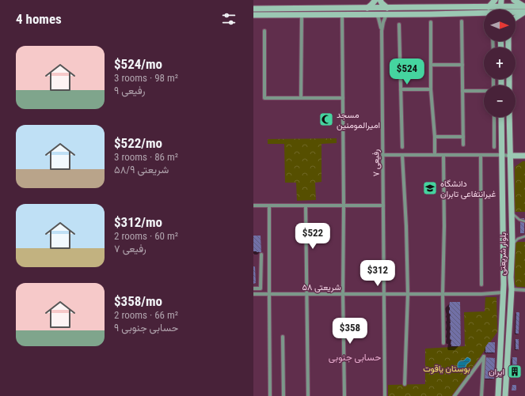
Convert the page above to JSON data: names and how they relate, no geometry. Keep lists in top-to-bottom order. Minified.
{"streets":{"main road":["بلوار شریعتی"],"street":["رفیعی ۷","شریعتی ۵۸"]},"crossings":[["رفیعی ۷","شریعتی ۵۸"],["بلوار شریعتی","شریعتی ۵۸"]],"districts":["حسابی جنوبی"],"parks":["بوستان یاقوت"],"places":{"mosque":["مسجد امیرالمومنین"],"school or university":["دانشگاه غیرانتفاعی تابران"],"building":["ایران"]},"north":"right","page":{"heading":"4 homes","map_buttons":["+","−"],"list":[{"name":"$524/mo","note":"3 rooms · 98 m² · رفیعی ۹"},{"name":"$522/mo","note":"3 rooms · 86 m² · شریعتی ۵۸/۹"},{"name":"$312/mo","note":"2 rooms · 60 m² · رفیعی ۷"},{"name":"$358/mo","note":"2 rooms · 66 m² · حسابی جنوبی ۹"}],"price":["$524","$522","$312","$358"]}}
